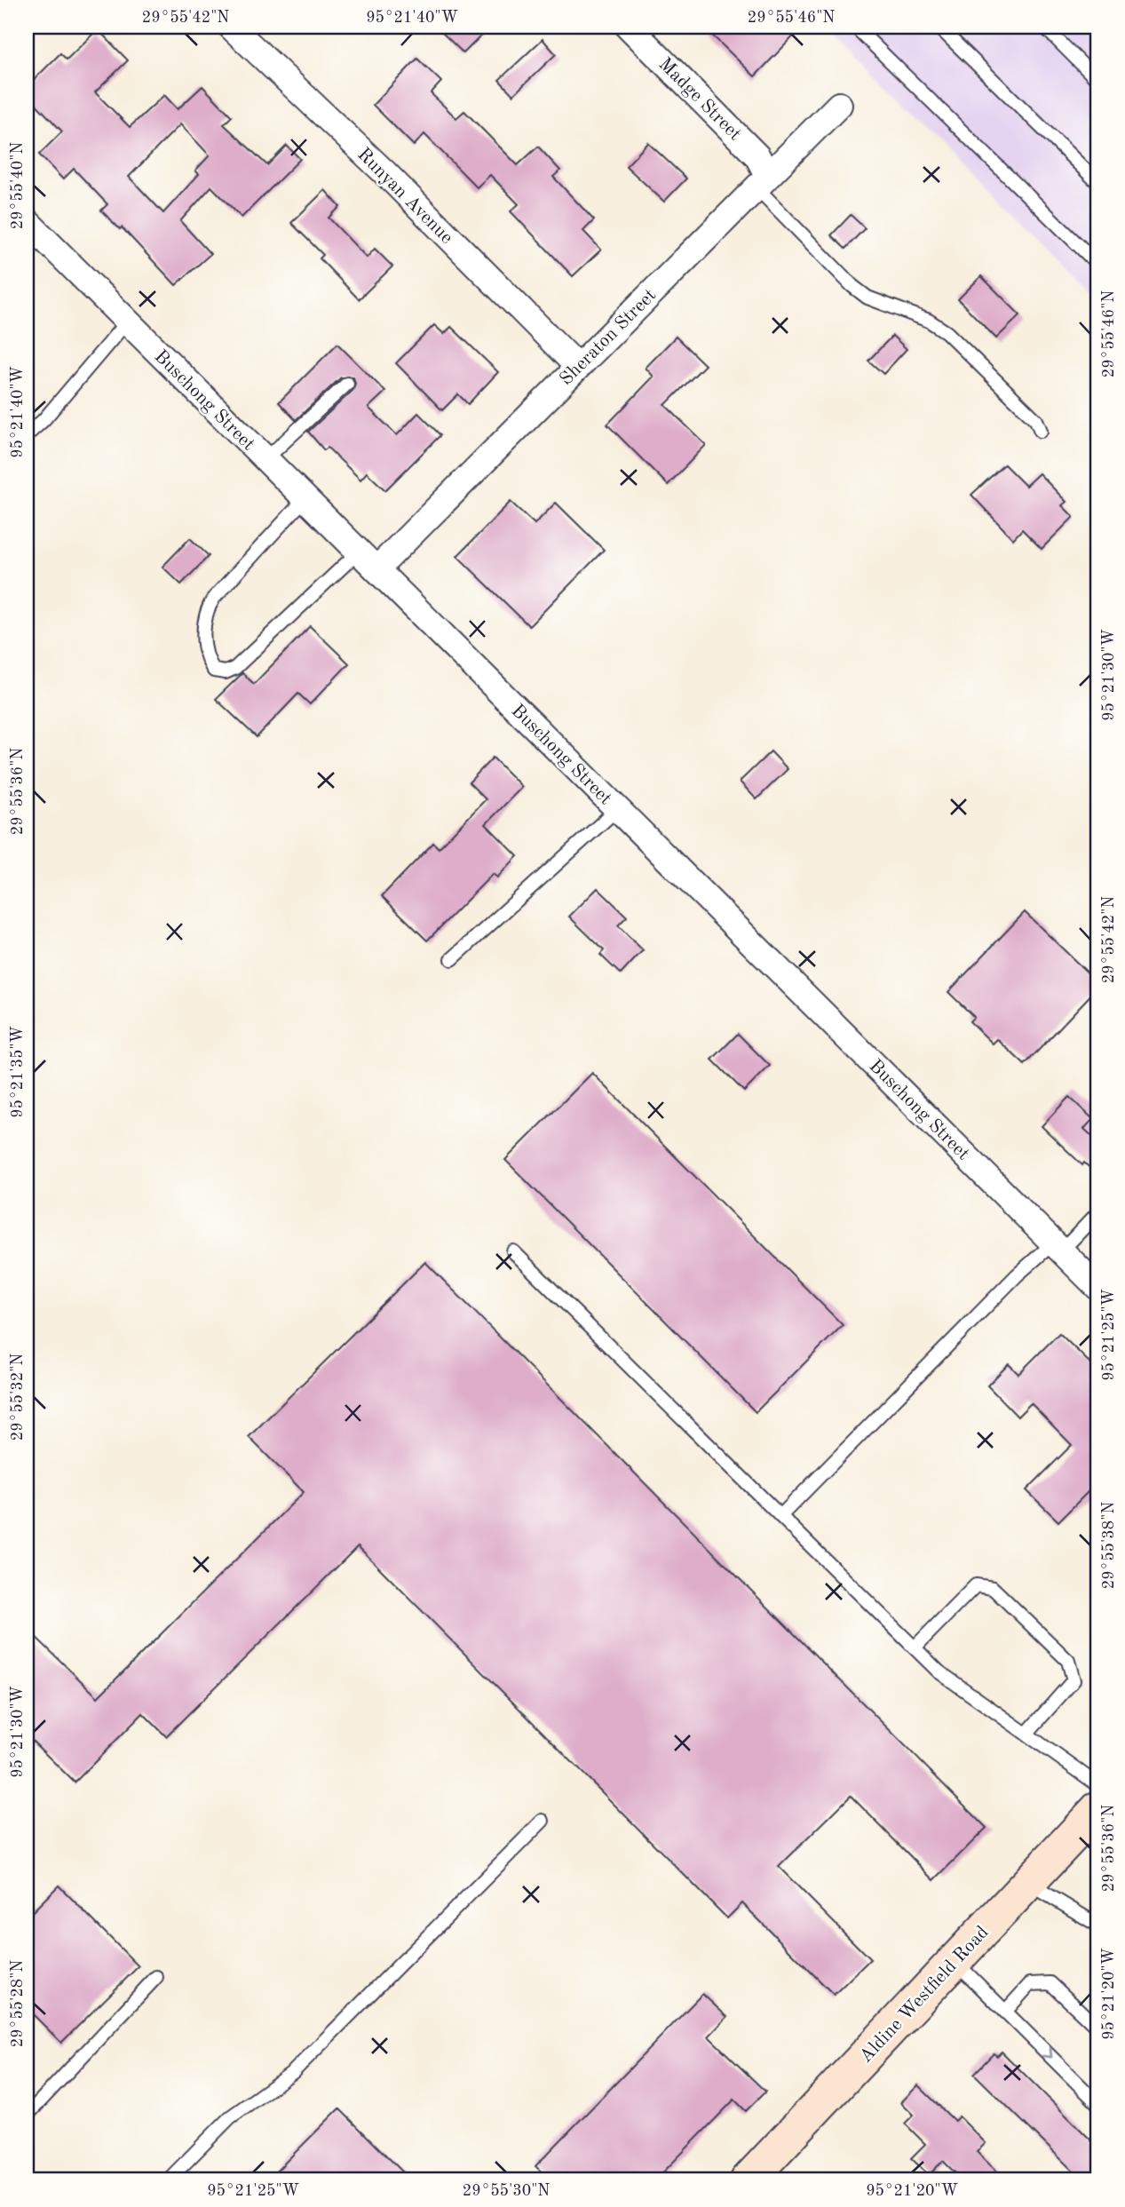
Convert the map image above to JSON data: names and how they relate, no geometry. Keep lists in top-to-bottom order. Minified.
{"streets":{"main road":["Aldine Westfield Road"],"street":["Madge Street","Runyan Avenue","Sheraton Street","Buschong Street"]},"crossings":[["Madge Street","Sheraton Street"],["Runyan Avenue","Sheraton Street"],["Sheraton Street","Buschong Street"]],"coordinates":["29°55'42\"N","95°21'40\"W","29°55'46\"N","29°55'40\"N","95°21'30\"W","29°55'36\"N","95°21'35\"W","95°21'25\"W","29°55'32\"N","29°55'38\"N","95°21'20\"W","29°55'28\"N","29°55'30\"N"]}
